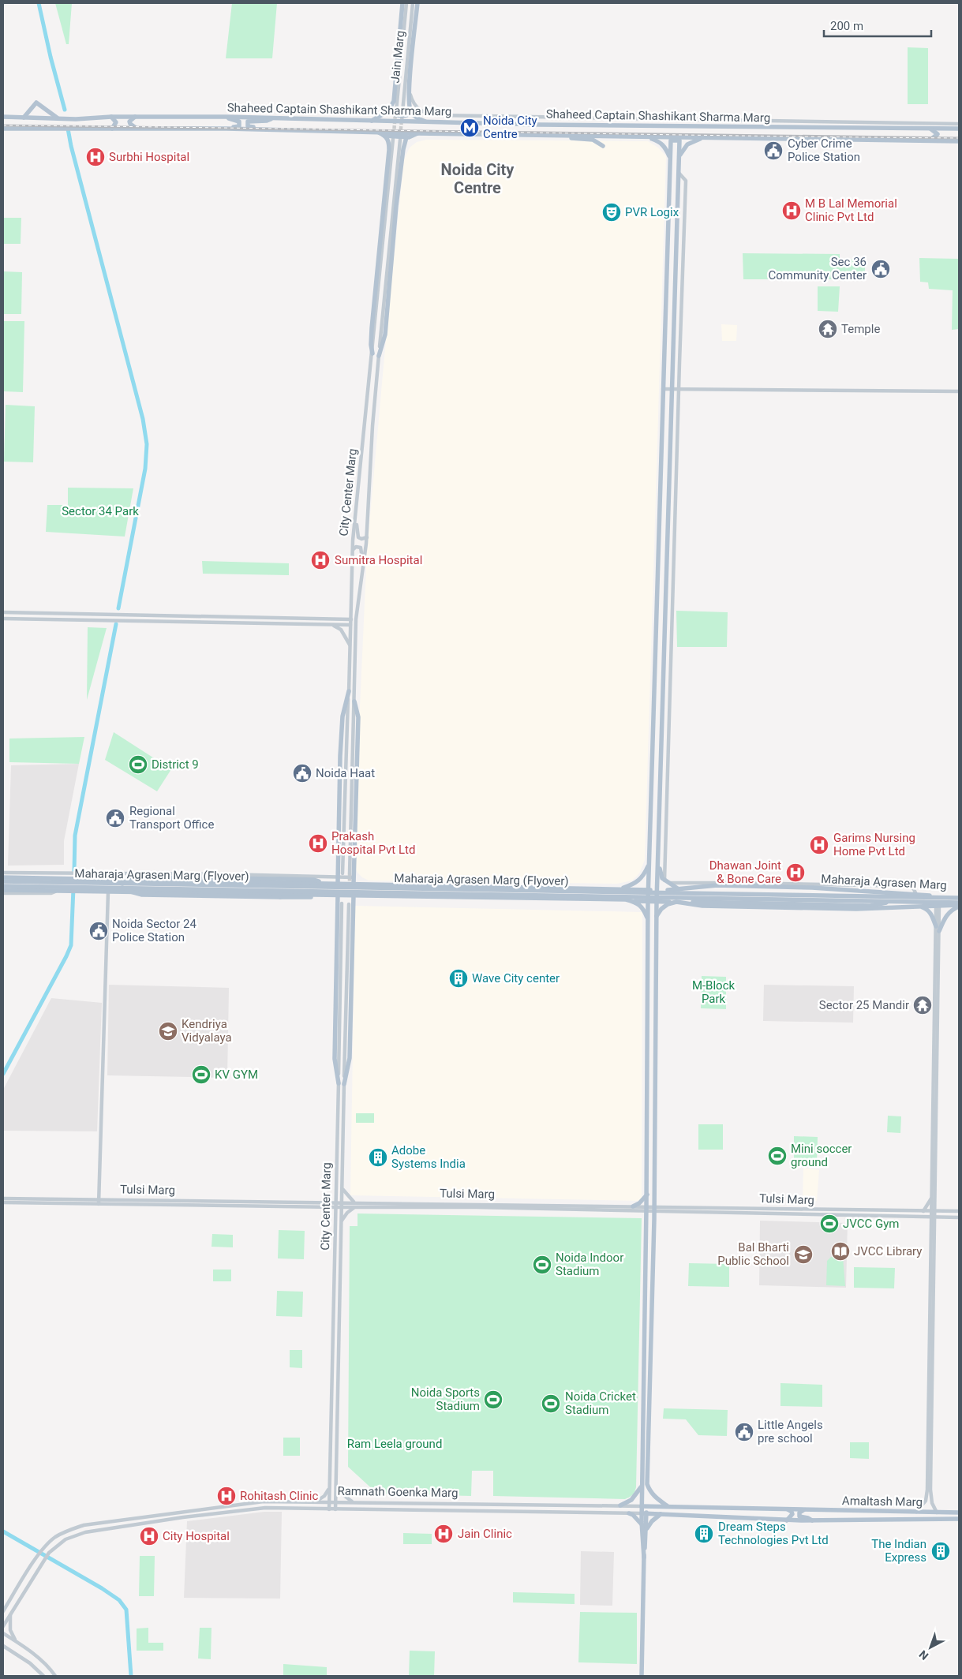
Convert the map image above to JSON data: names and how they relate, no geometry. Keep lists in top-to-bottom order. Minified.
{"streets":{"main road":["Shaheed Captain Shashikant Sharma Marg","Maharaja Agrasen Marg (Flyover)","Maharaja Agrasen Marg","Amaltash Marg"],"street":["Jain Marg","City Center Marg","Tulsi Marg","Ramnath Goenka Marg"]},"crossings":[["City Center Marg","Tulsi Marg"],["City Center Marg","Ramnath Goenka Marg"],["Maharaja Agrasen Marg (Flyover)","Maharaja Agrasen Marg"],["Ramnath Goenka Marg","Amaltash Marg"]],"districts":["Noida City Centre"],"parks":["Sector 34 Park","M-Block Park","Ram Leela ground"],"places":{"metro station":["Noida City Centre"],"public building":["Cyber Crime Police Station","Sec 36 Community Center","Noida Haat","Regional Transport Office","Noida Sector 24 Police Station","Little Angels pre school"],"hospital":["Surbhi Hospital","M B Lal Memorial Clinic Pvt Ltd","Sumitra Hospital","Prakash Hospital Pvt Ltd","Garims Nursing Home Pvt Ltd","Dhawan Joint & Bone Care","Rohitash Clinic","Jain Clinic","City Hospital"],"theatre":["PVR Logix"],"temple":["Temple","Sector 25 Mandir"],"sports":["District 9","KV GYM","Mini soccer ground","JVCC Gym","Noida Indoor Stadium","Noida Sports Stadium","Noida Cricket Stadium"],"building":["Wave City center","Adobe Systems India","Dream Steps Technologies Pvt Ltd","The Indian Express"],"school or university":["Kendriya Vidyalaya","Bal Bharti Public School"],"library":["JVCC Library"]},"scale_bar":"200 m","north":"bottom left"}
